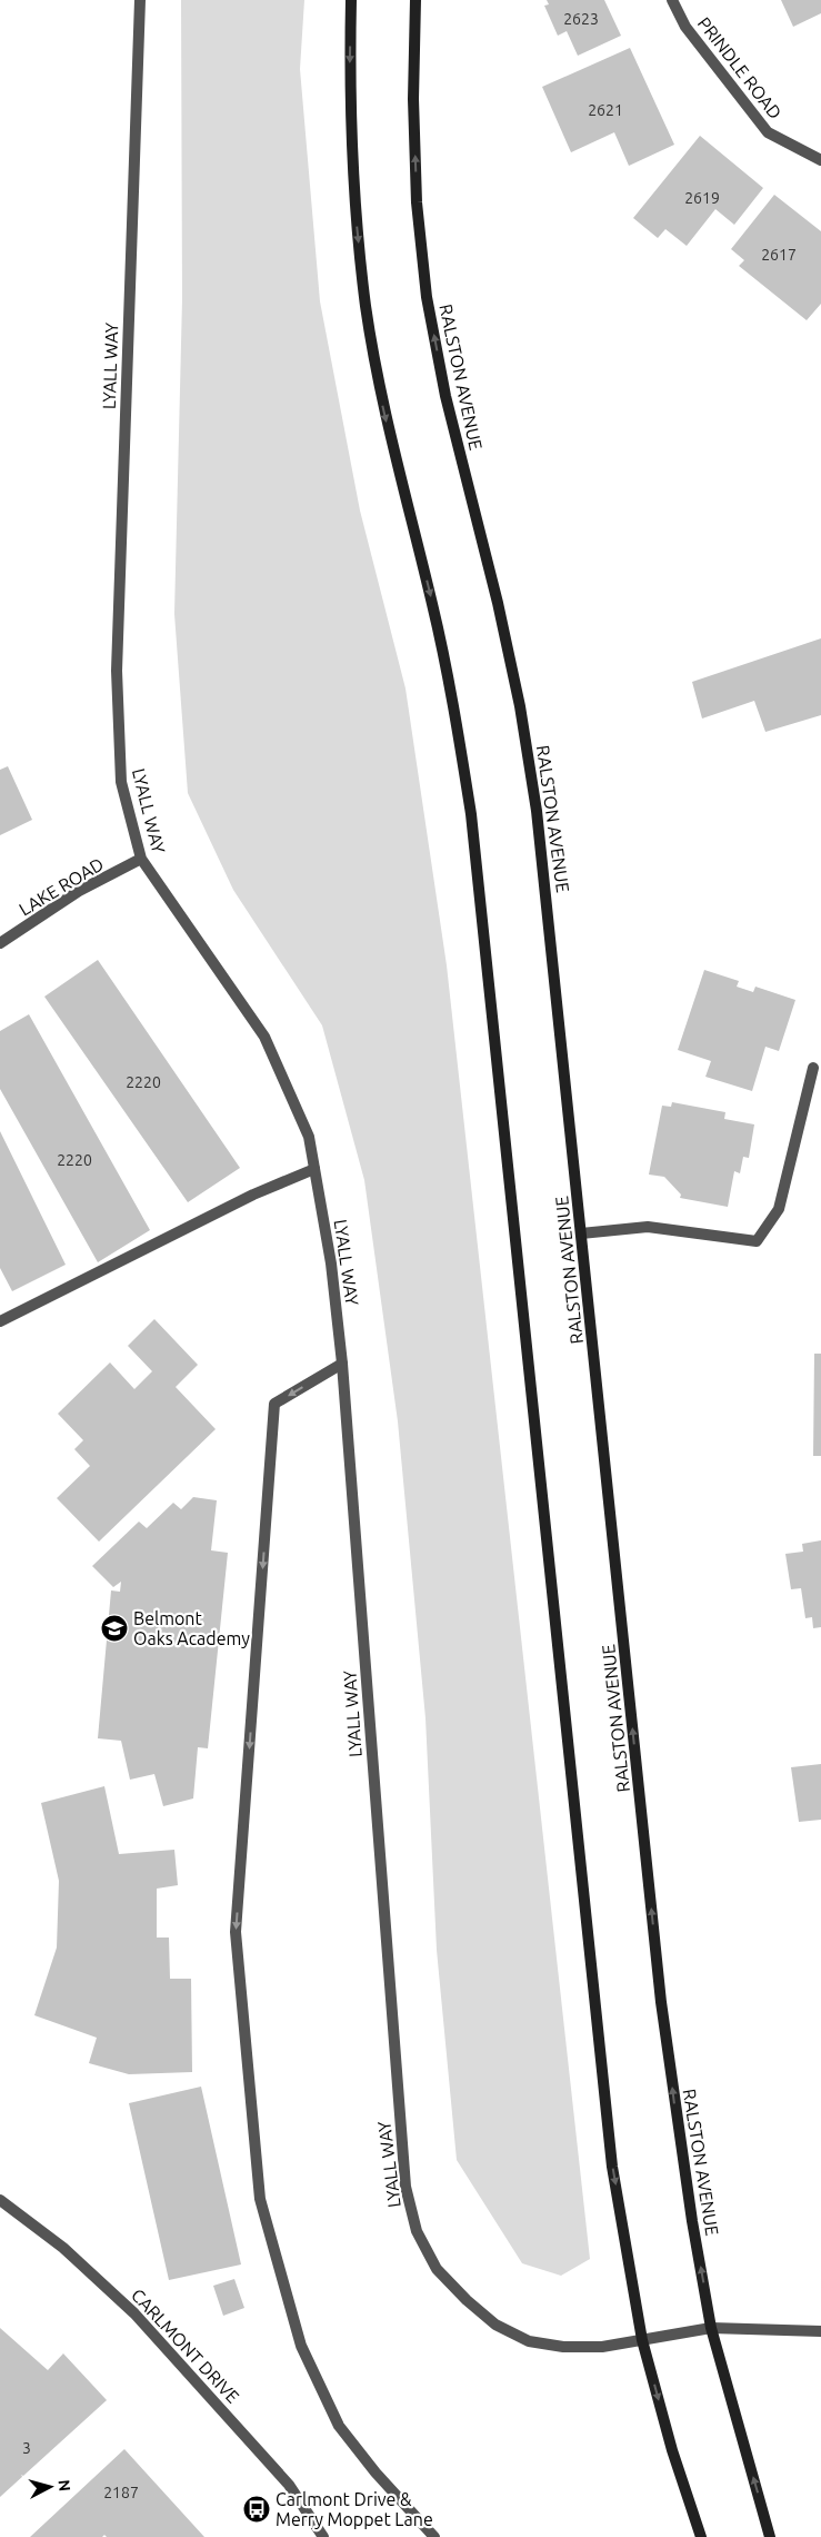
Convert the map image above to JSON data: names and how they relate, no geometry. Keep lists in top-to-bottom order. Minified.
{"streets":{"main road":["RALSTON AVENUE"],"street":["PRINDLE ROAD","LYALL WAY","LAKE ROAD","CARLMONT DRIVE"]},"crossings":[["LYALL WAY","RALSTON AVENUE"],["LYALL WAY","LAKE ROAD"]],"places":{"school or university":["Belmont Oaks Academy"],"bus stop":["Carlmont Drive & Merry Moppet Lane"]},"house_numbers":["2623","2621","2619","2617","2220","2220","3","2187"],"north":"right"}
